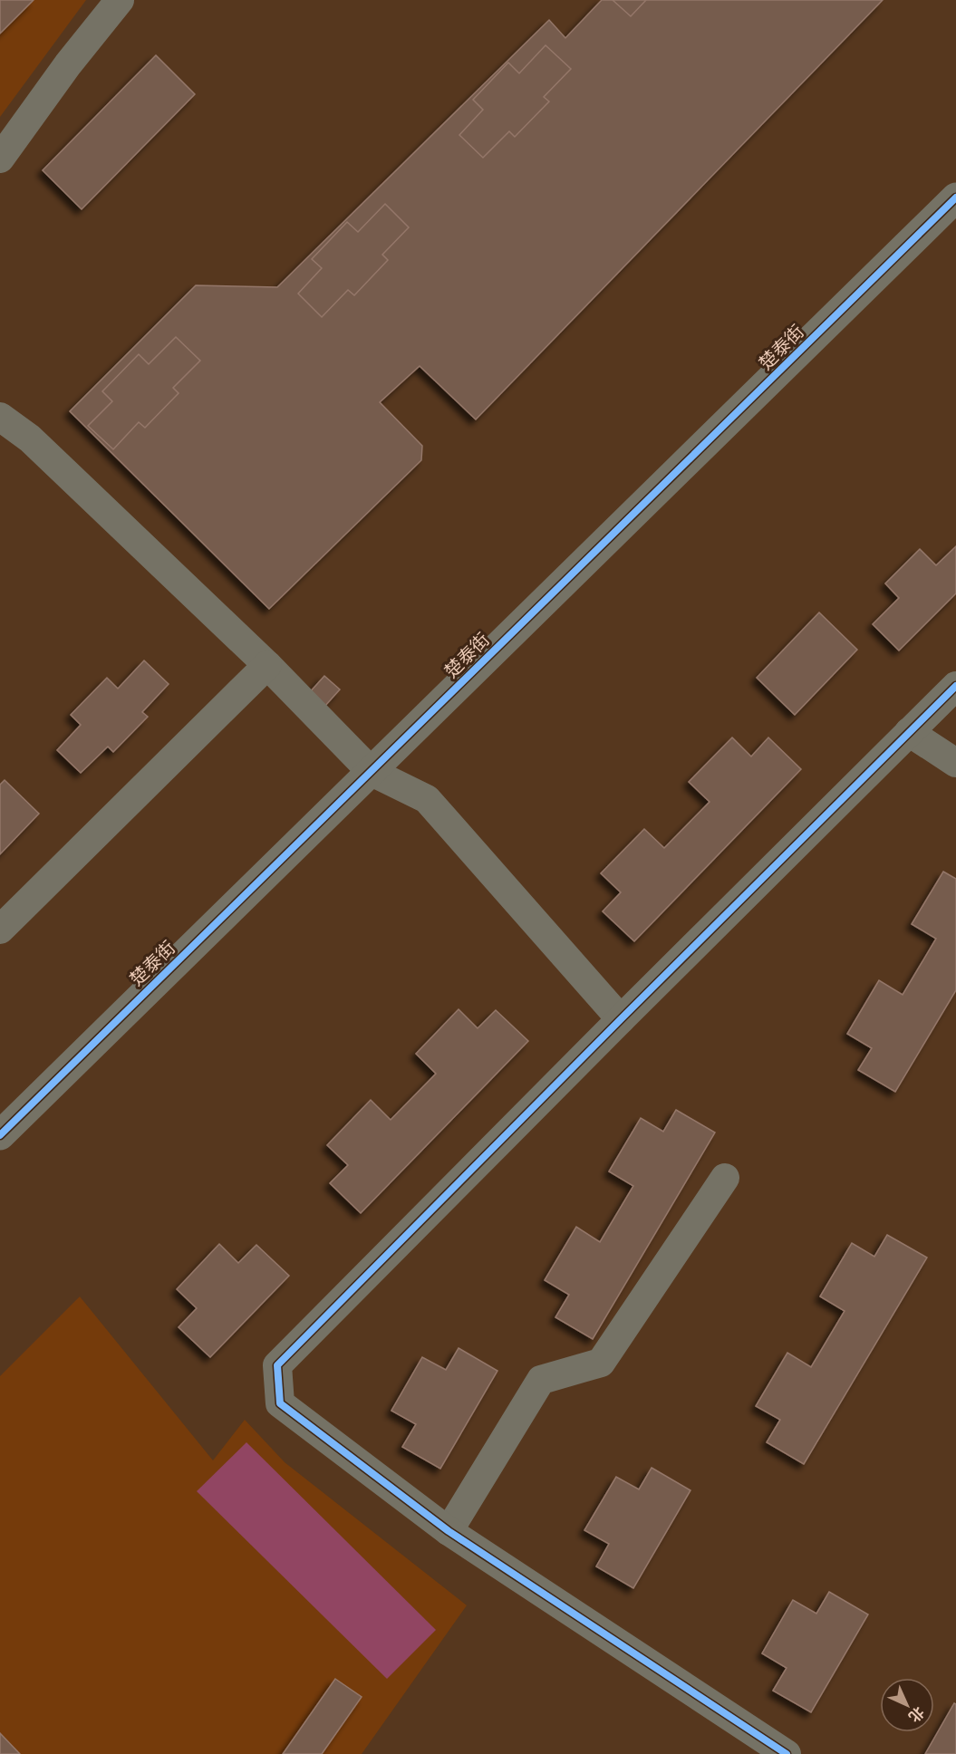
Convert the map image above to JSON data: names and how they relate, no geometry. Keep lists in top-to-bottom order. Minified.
{"streets":{"street":["楚泰街"]},"north":"bottom right"}
